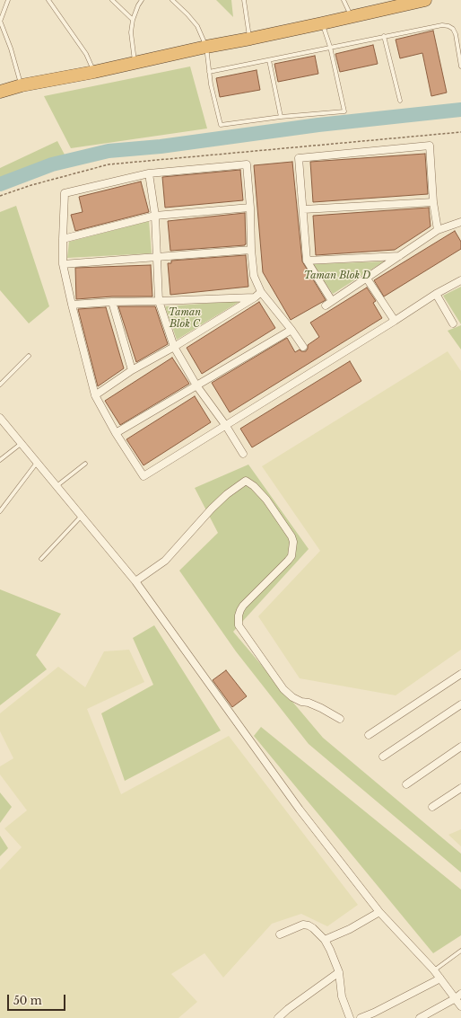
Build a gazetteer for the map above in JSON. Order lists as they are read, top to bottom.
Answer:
{
  "parks": ["Taman Blok D", "Taman Blok C"],
  "scale_bar": "50 m"
}
